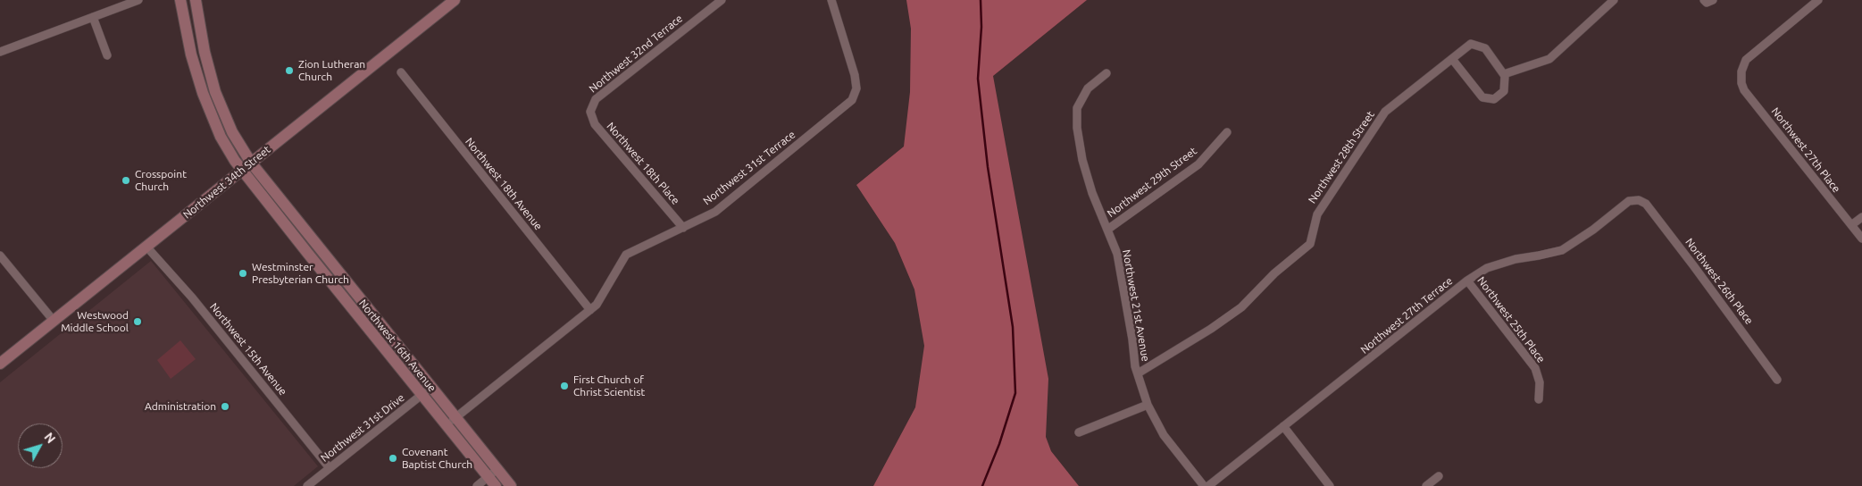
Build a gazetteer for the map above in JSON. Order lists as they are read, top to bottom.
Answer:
{
  "streets": {
    "main road": ["Northwest 34th Street", "Northwest 16th Avenue"],
    "street": [
      "Northwest 32nd Terrace",
      "Northwest 27th Place",
      "Northwest 28th Street",
      "Northwest 18th Place",
      "Northwest 31st Terrace",
      "Northwest 29th Street",
      "Northwest 18th Avenue",
      "Northwest 26th Place",
      "Northwest 21st Avenue",
      "Northwest 27th Terrace",
      "Northwest 25th Place",
      "Northwest 15th Avenue",
      "Northwest 31st Drive"
    ]
  },
  "crossings": [
    ["Northwest 32nd Terrace", "Northwest 18th Place"],
    ["Northwest 28th Street", "Northwest 21st Avenue"],
    ["Northwest 18th Place", "Northwest 31st Terrace"],
    ["Northwest 31st Terrace", "Northwest 18th Avenue"],
    ["Northwest 31st Terrace", "Northwest 16th Avenue"],
    ["Northwest 34th Street", "Northwest 16th Avenue"],
    ["Northwest 34th Street", "Northwest 15th Avenue"],
    ["Northwest 29th Street", "Northwest 21st Avenue"],
    ["Northwest 26th Place", "Northwest 27th Terrace"],
    ["Northwest 27th Terrace", "Northwest 25th Place"],
    ["Northwest 16th Avenue", "Northwest 31st Drive"],
    ["Northwest 15th Avenue", "Northwest 31st Drive"]
  ],
  "places": [
    "Zion Lutheran Church",
    "Crosspoint Church",
    "Westminster Presbyterian Church",
    "Westwood Middle School",
    "First Church of Christ Scientist",
    "Administration",
    "Covenant Baptist Church"
  ],
  "north": "top right"
}
